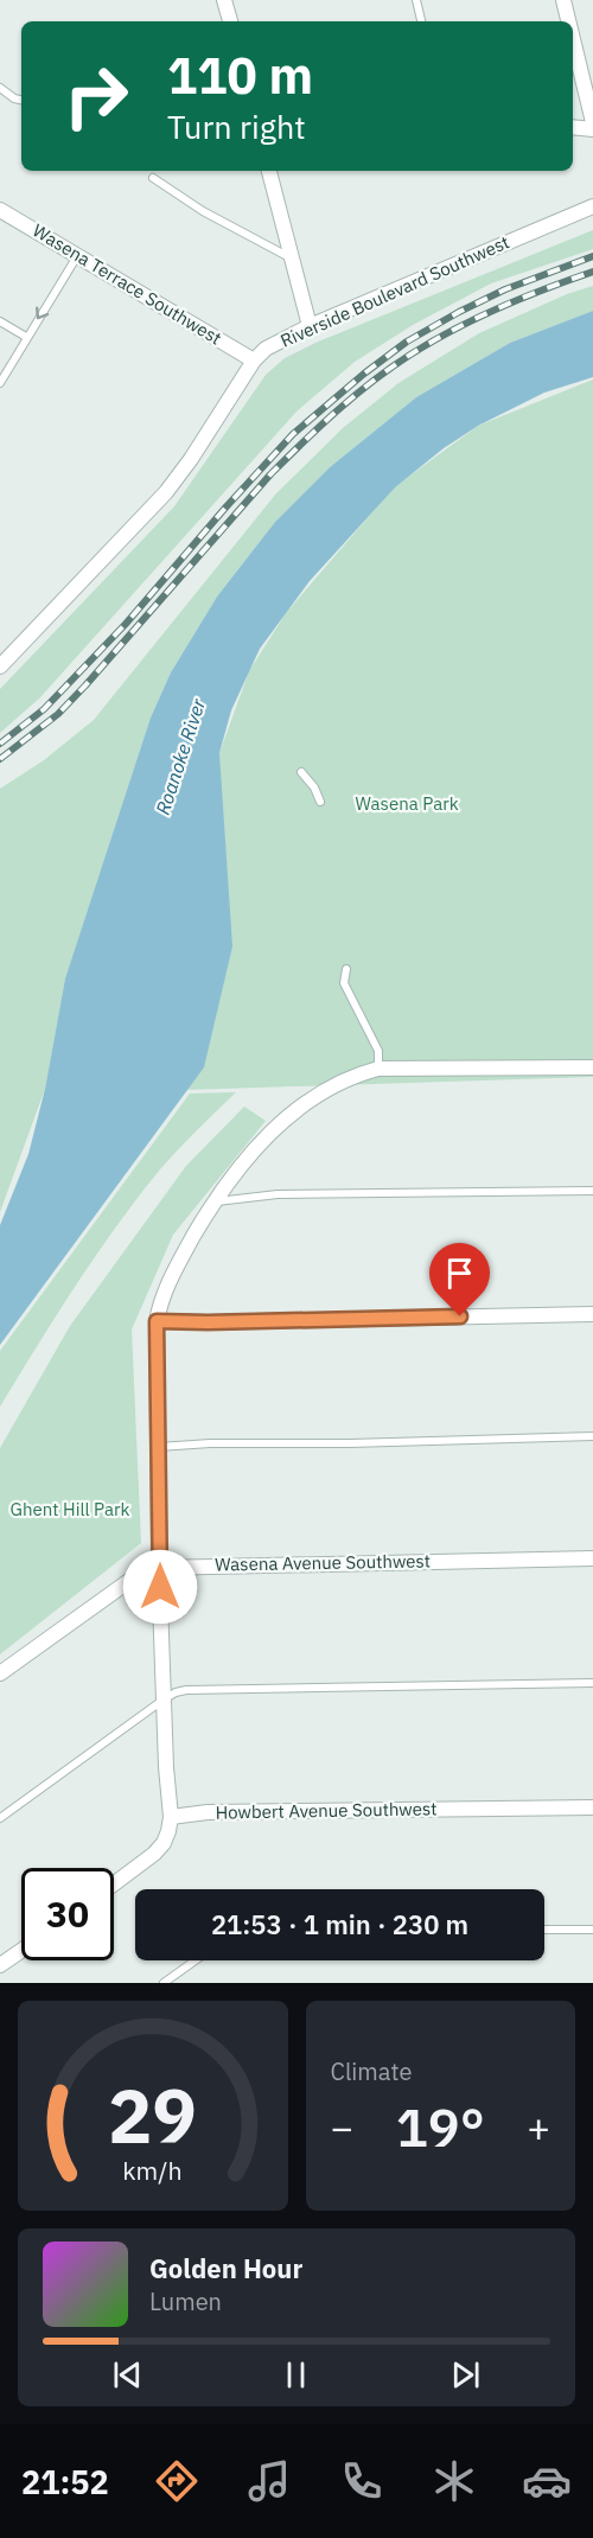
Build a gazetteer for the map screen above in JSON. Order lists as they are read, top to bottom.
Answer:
{
  "streets": {
    "street": [
      "Wasena Terrace Southwest",
      "Riverside Boulevard Southwest",
      "Wasena Avenue Southwest",
      "Howbert Avenue Southwest"
    ]
  },
  "crossings": [
    ["Wasena Terrace Southwest", "Riverside Boulevard Southwest"]
  ],
  "water": ["Roanoke River"],
  "parks": ["Wasena Park", "Ghent Hill Park"],
  "page": {
    "turn": ["110 m", "Turn right"],
    "limit": "30",
    "trip": "21:53 · 1 min · 230 m",
    "tile": "Climate",
    "heat": ["−", "19°", "+"],
    "song": ["Golden Hour", "Lumen"],
    "tabs": "21:52",
    "gauge": ["29", "km/h"]
  }
}
